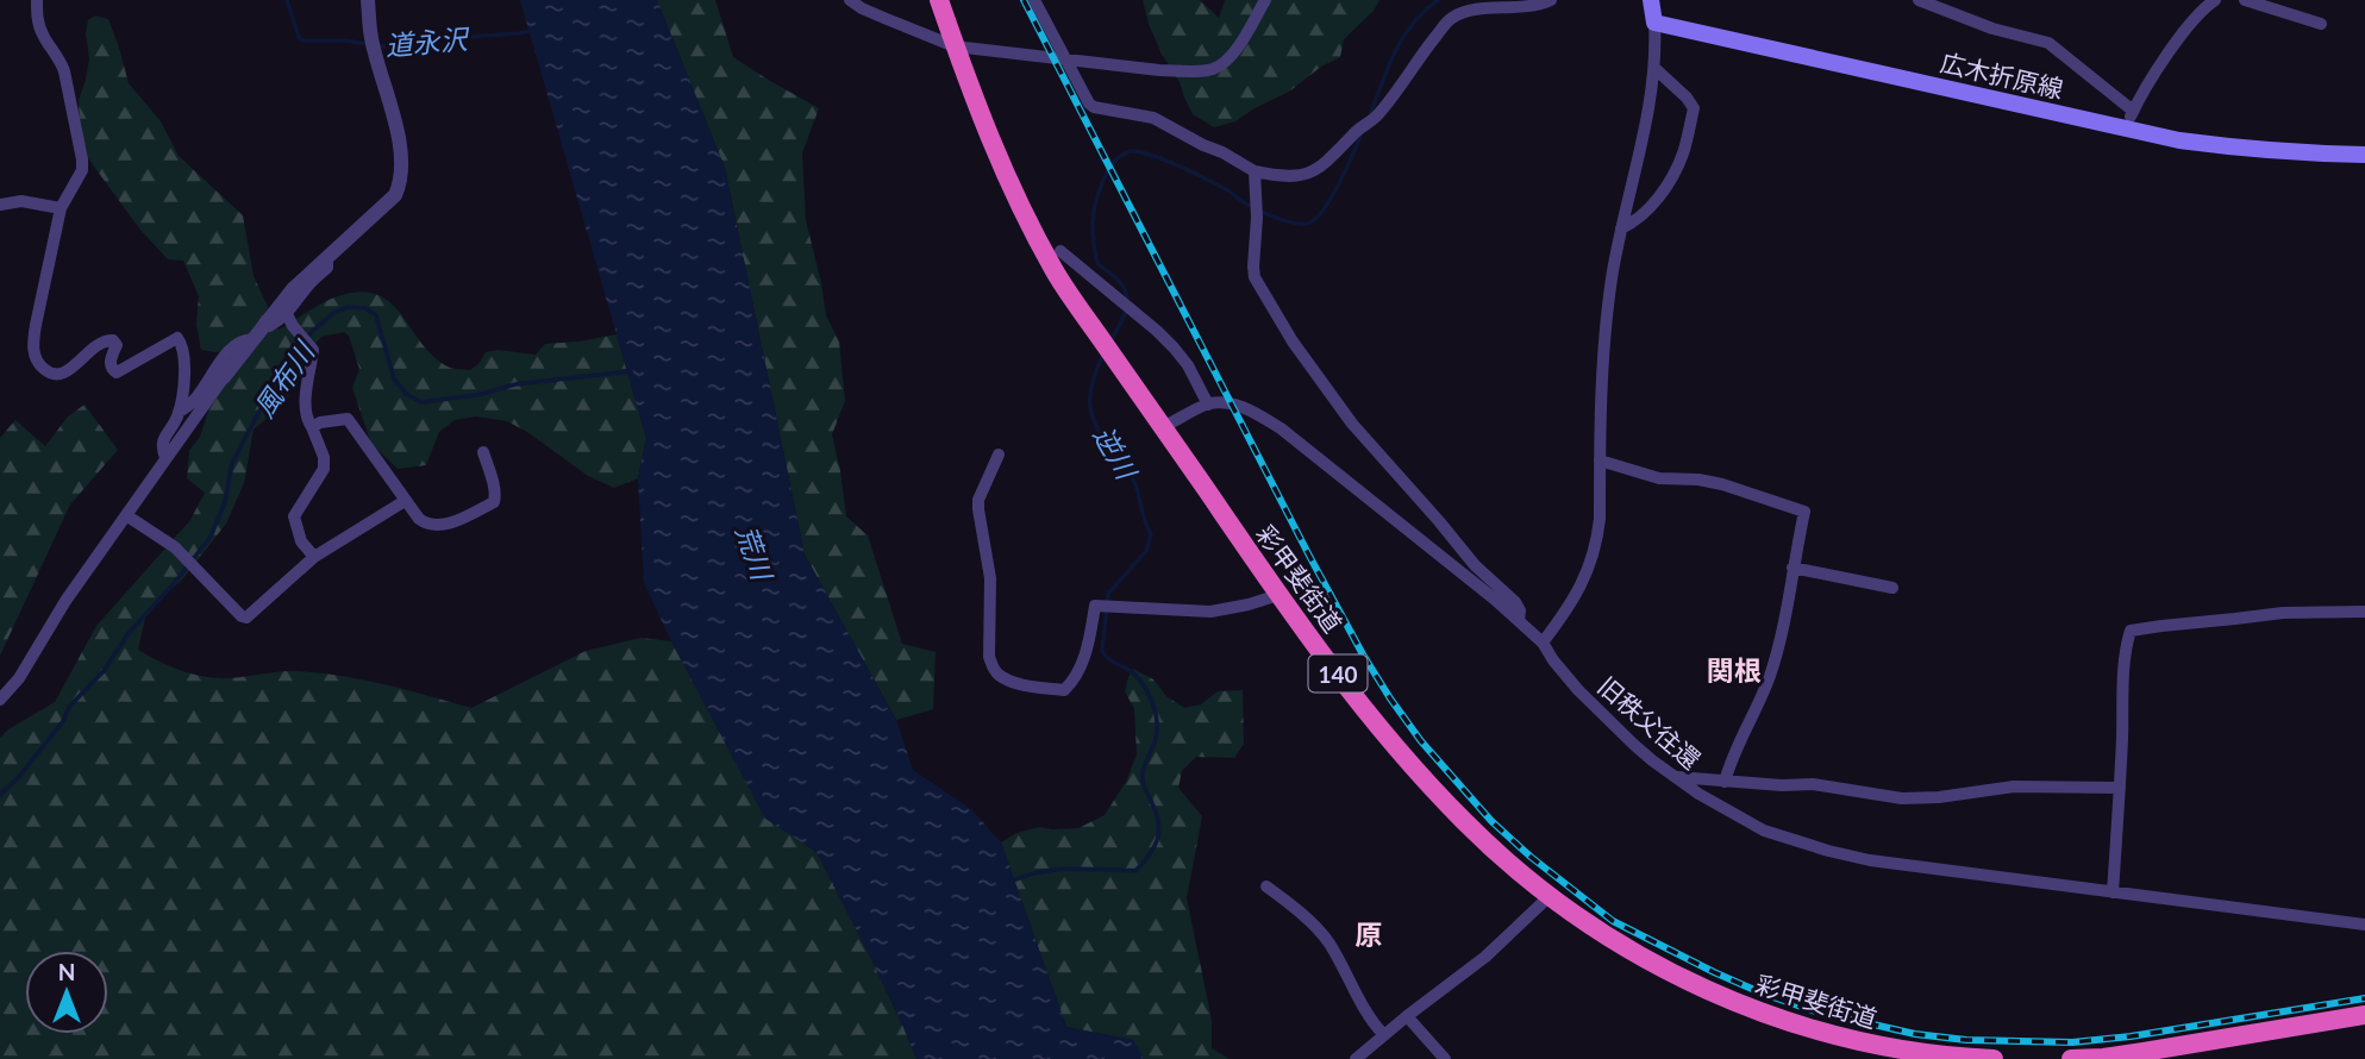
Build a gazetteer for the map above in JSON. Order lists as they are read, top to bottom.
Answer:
{
  "streets": {
    "highway": ["彩甲斐街道", "140"],
    "main road": ["広木折原線"],
    "street": ["旧秩父往還"]
  },
  "districts": ["関根", "原"],
  "water": [
    "道永沢",
    "風布川",
    "逆川",
    "荒川"
  ],
  "north": "top"
}
